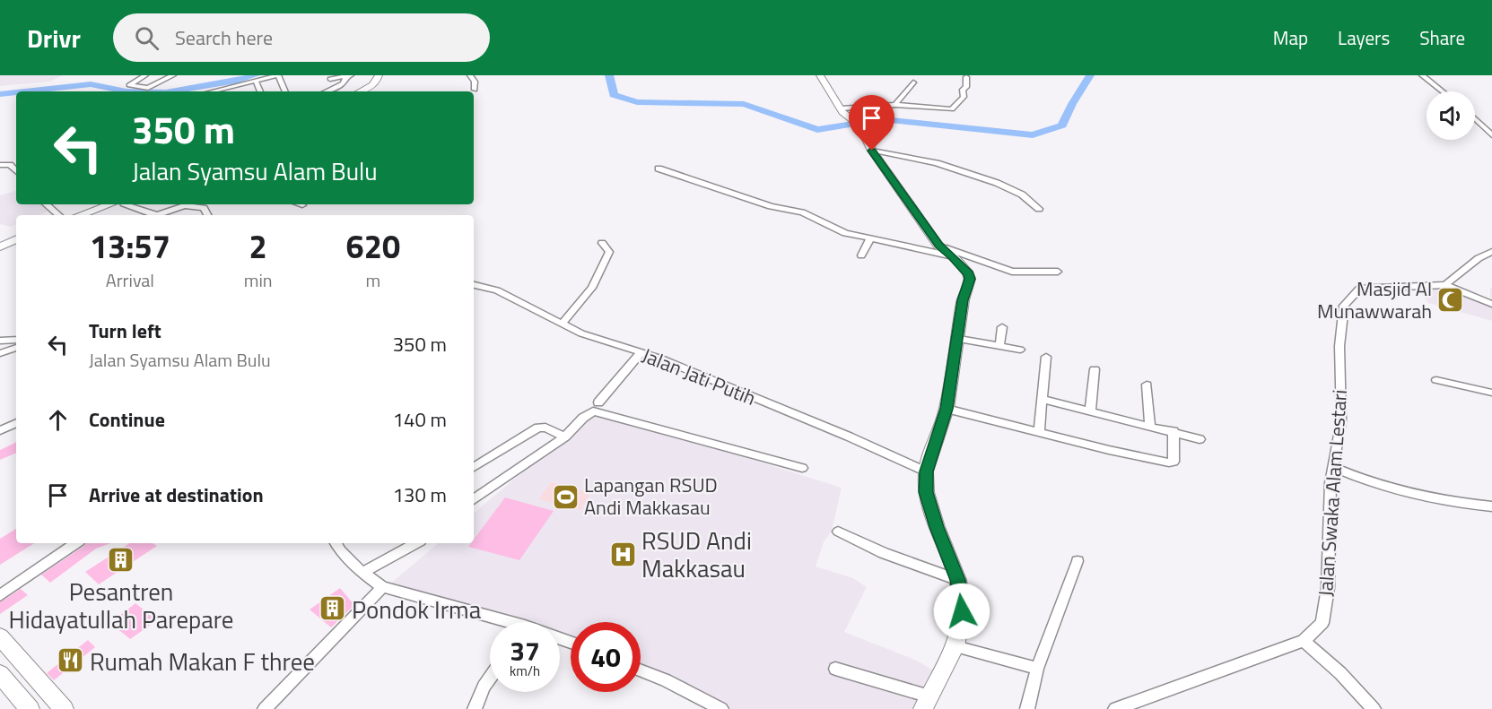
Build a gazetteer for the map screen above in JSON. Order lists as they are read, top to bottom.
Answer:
{
  "streets": {
    "street": ["Jalan Jati Putih", "Jalan Swaka Alam Lestari"]
  },
  "places": {
    "mosque": ["Masjid Al Munawwarah"],
    "sports": ["Lapangan RSUD Andi Makkasau"],
    "hospital": ["RSUD Andi Makkasau"],
    "building": ["Pesantren Hidayatullah Parepare", "Pondok Irma"],
    "restaurant": ["Rumah Makan F three"]
  },
  "page": {
    "header": "Drivr",
    "search": "Search here",
    "nav": ["Map", "Layers", "Share"],
    "turn": ["350 m", "Jalan Syamsu Alam Bulu"],
    "eta": [
      "13:57",
      "Arrival",
      "2",
      "min",
      "620",
      "m"
    ],
    "list": [
      {
        "name": "Turn left",
        "note": "Jalan Syamsu Alam Bulu",
        "value": "350 m"
      },
      {
        "name": "Continue",
        "value": "140 m"
      },
      {
        "name": "Arrive at destination",
        "value": "130 m"
      }
    ],
    "speed": "37 km/h",
    "limit": "40"
  }
}
